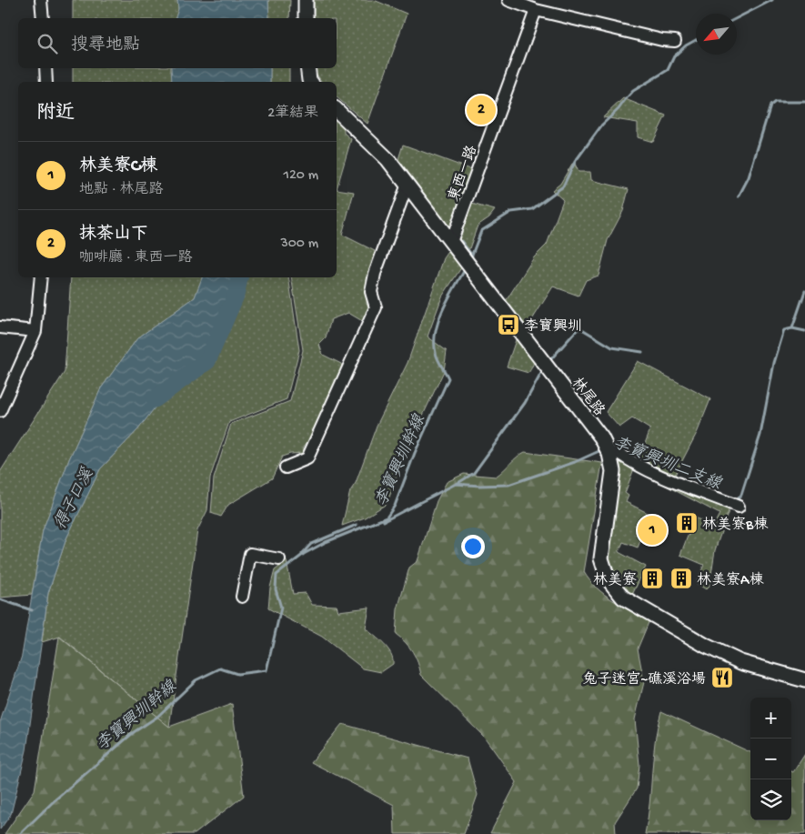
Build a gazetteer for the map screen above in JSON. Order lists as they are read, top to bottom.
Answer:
{
  "streets": {
    "street": ["東西一路", "林尾路"]
  },
  "crossings": [
    ["東西一路", "林尾路"]
  ],
  "water": ["李寶興圳幹線", "李寶興圳二支線", "得子口溪"],
  "places": {
    "bus stop": ["李寶興圳"],
    "building": ["林美寮B棟", "林美寮", "林美寮A棟"],
    "restaurant": ["兔子迷宮~礁溪浴場"]
  },
  "north": "bottom left",
  "page": {
    "search": "搜尋地點",
    "heading": ["附近", "2筆結果"],
    "pins": ["2", "1"],
    "list": [
      {
        "mark": "1",
        "name": "林美寮C棟",
        "note": "地點 · 林尾路",
        "value": "120 m"
      },
      {
        "mark": "2",
        "name": "抹茶山下",
        "note": "咖啡廳 · 東西一路",
        "value": "300 m"
      }
    ],
    "map_buttons": ["+", "−"]
  }
}
